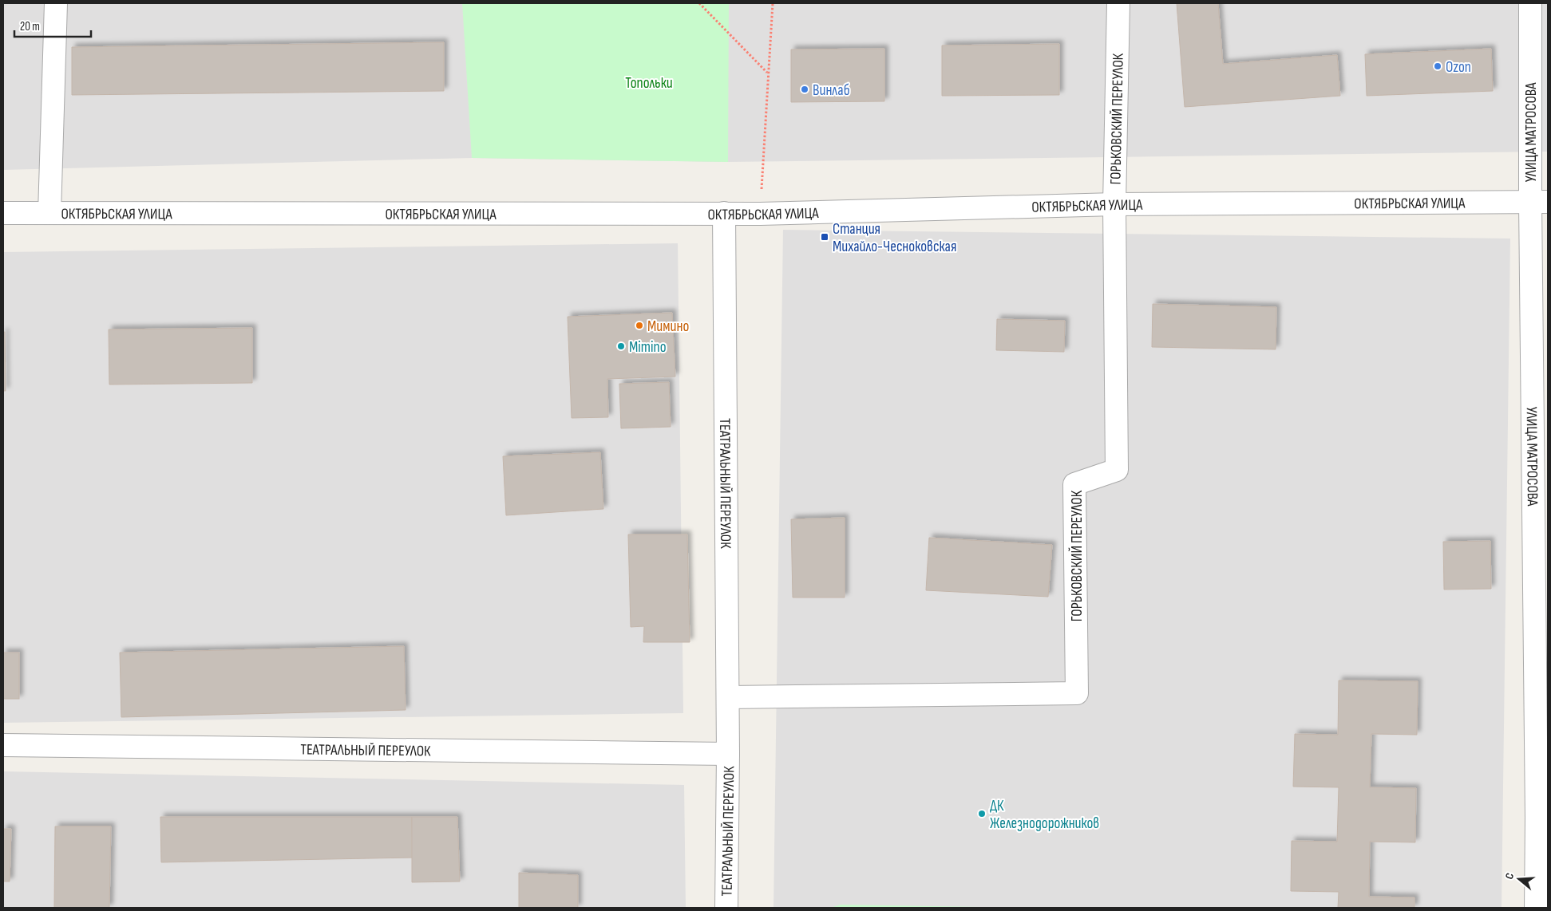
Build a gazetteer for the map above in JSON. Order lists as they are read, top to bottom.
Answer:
{
  "streets": {
    "street": [
      "ГОРЬКОВСКИЙ ПЕРЕУЛОК",
      "УЛИЦА МАТРОСОВА",
      "ОКТЯБРЬСКАЯ УЛИЦА",
      "ТЕАТРАЛЬНЫЙ ПЕРЕУЛОК"
    ]
  },
  "crossings": [
    ["ГОРЬКОВСКИЙ ПЕРЕУЛОК", "ОКТЯБРЬСКАЯ УЛИЦА"],
    ["ГОРЬКОВСКИЙ ПЕРЕУЛОК", "ТЕАТРАЛЬНЫЙ ПЕРЕУЛОК"],
    ["УЛИЦА МАТРОСОВА", "ОКТЯБРЬСКАЯ УЛИЦА"],
    ["ОКТЯБРЬСКАЯ УЛИЦА", "ТЕАТРАЛЬНЫЙ ПЕРЕУЛОК"]
  ],
  "parks": ["Топольки"],
  "places": {
    "other": [
      "Ozon",
      "Винлаб",
      "Мимино",
      "Mimino",
      "ДК Железнодорожников"
    ],
    "transit": ["Станция Михайло-Чесноковская"]
  },
  "scale_bar": "20 m",
  "north": "left"
}
